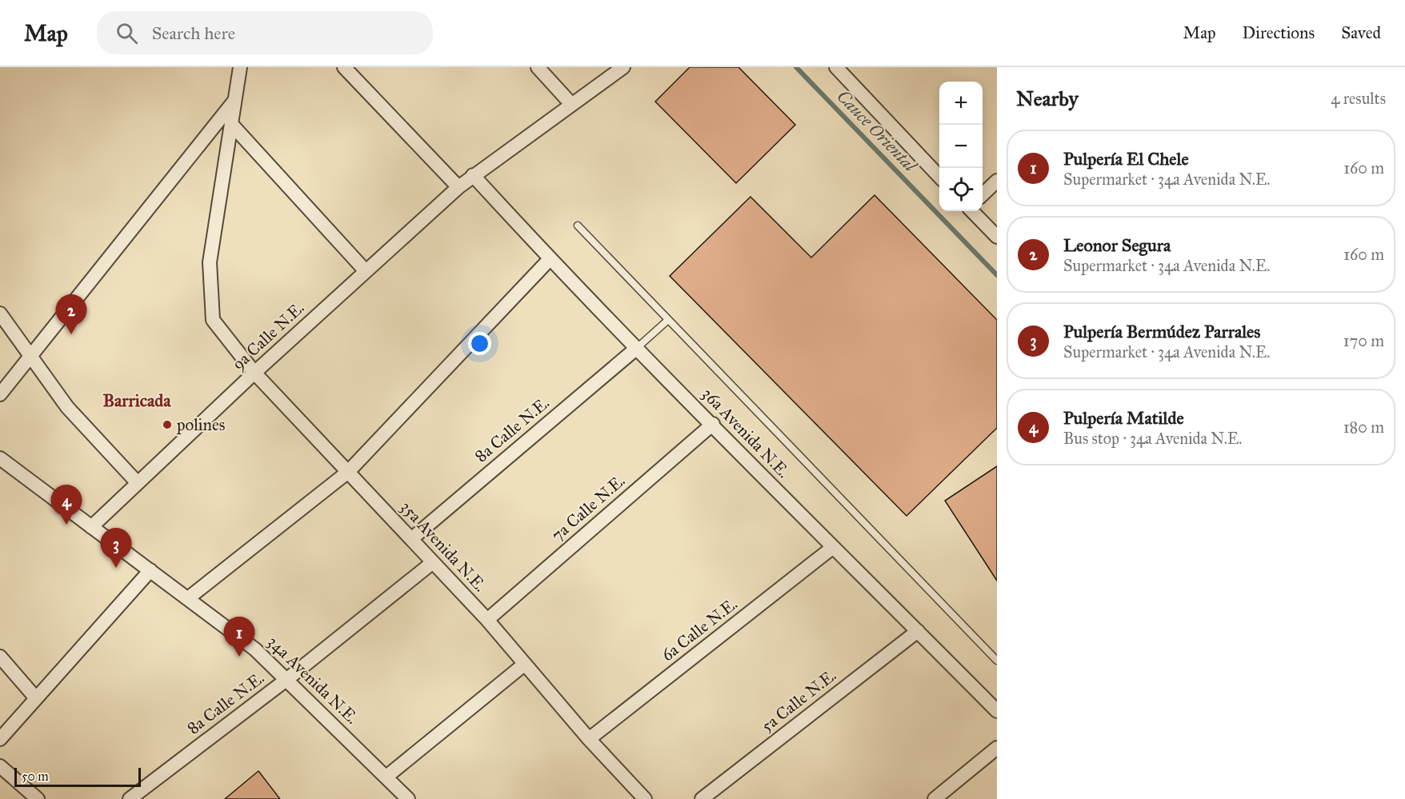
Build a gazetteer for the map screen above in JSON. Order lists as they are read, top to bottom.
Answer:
{
  "streets": {
    "street": [
      "9a Calle N.E.",
      "8a Calle N.E.",
      "36a Avenida N.E.",
      "7a Calle N.E.",
      "35a Avenida N.E.",
      "6a Calle N.E.",
      "34a Avenida N.E.",
      "5a Calle N.E."
    ]
  },
  "crossings": [
    ["9a Calle N.E.", "36a Avenida N.E."],
    ["9a Calle N.E.", "35a Avenida N.E."],
    ["9a Calle N.E.", "34a Avenida N.E."],
    ["8a Calle N.E.", "36a Avenida N.E."],
    ["8a Calle N.E.", "35a Avenida N.E."],
    ["8a Calle N.E.", "34a Avenida N.E."],
    ["36a Avenida N.E.", "7a Calle N.E."],
    ["36a Avenida N.E.", "6a Calle N.E."],
    ["36a Avenida N.E.", "5a Calle N.E."],
    ["7a Calle N.E.", "35a Avenida N.E."],
    ["35a Avenida N.E.", "6a Calle N.E."]
  ],
  "districts": ["Barricada"],
  "water": ["Cauce Oriental"],
  "places": ["polines"],
  "scale_bar": "50 m",
  "page": {
    "header": "Map",
    "search": "Search here",
    "nav": ["Map", "Directions", "Saved"],
    "heading": ["Nearby", "4 results"],
    "map_buttons": ["+", "−"],
    "list": [
      {
        "mark": "1",
        "name": "Pulpería El Chele",
        "note": "Supermarket · 34a Avenida N.E.",
        "value": "160 m"
      },
      {
        "mark": "2",
        "name": "Leonor Segura",
        "note": "Supermarket · 34a Avenida N.E.",
        "value": "160 m"
      },
      {
        "mark": "3",
        "name": "Pulpería Bermúdez Parrales",
        "note": "Supermarket · 34a Avenida N.E.",
        "value": "170 m"
      },
      {
        "mark": "4",
        "name": "Pulpería Matilde",
        "note": "Bus stop · 34a Avenida N.E.",
        "value": "180 m"
      }
    ],
    "pins": [
      "2",
      "4",
      "3",
      "1"
    ],
    "scale": "50 m"
  }
}
